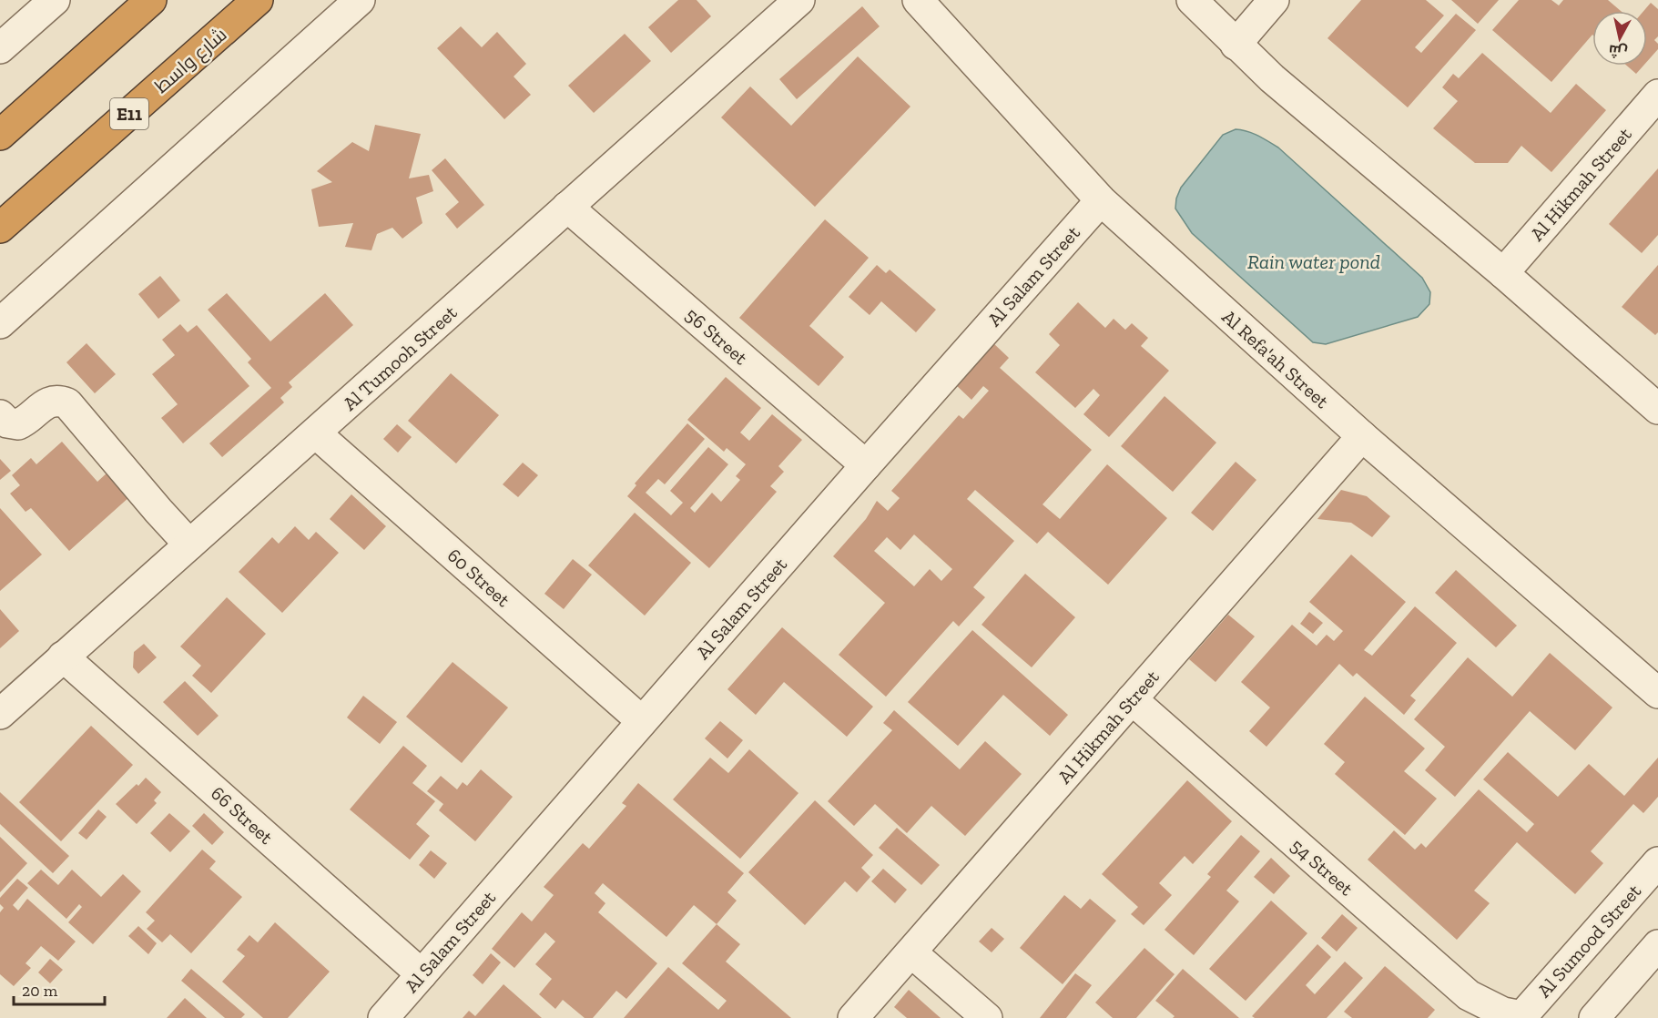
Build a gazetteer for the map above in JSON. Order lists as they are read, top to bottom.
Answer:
{
  "streets": {
    "highway": ["شارع واسط", "E11"],
    "street": [
      "Al Hikmah Street",
      "Al Salam Street",
      "56 Street",
      "Al Tumooh Street",
      "Al Refa'ah Street",
      "60 Street",
      "66 Street",
      "54 Street",
      "Al Sumood Street"
    ]
  },
  "crossings": [
    ["Al Hikmah Street", "Al Refa'ah Street"],
    ["Al Hikmah Street", "54 Street"],
    ["Al Salam Street", "56 Street"],
    ["Al Salam Street", "Al Refa'ah Street"],
    ["Al Salam Street", "60 Street"],
    ["Al Salam Street", "66 Street"],
    ["56 Street", "Al Tumooh Street"],
    ["Al Tumooh Street", "60 Street"],
    ["Al Tumooh Street", "66 Street"],
    ["54 Street", "Al Sumood Street"]
  ],
  "water": ["Rain water pond"],
  "scale_bar": "20 m",
  "north": "bottom"
}
